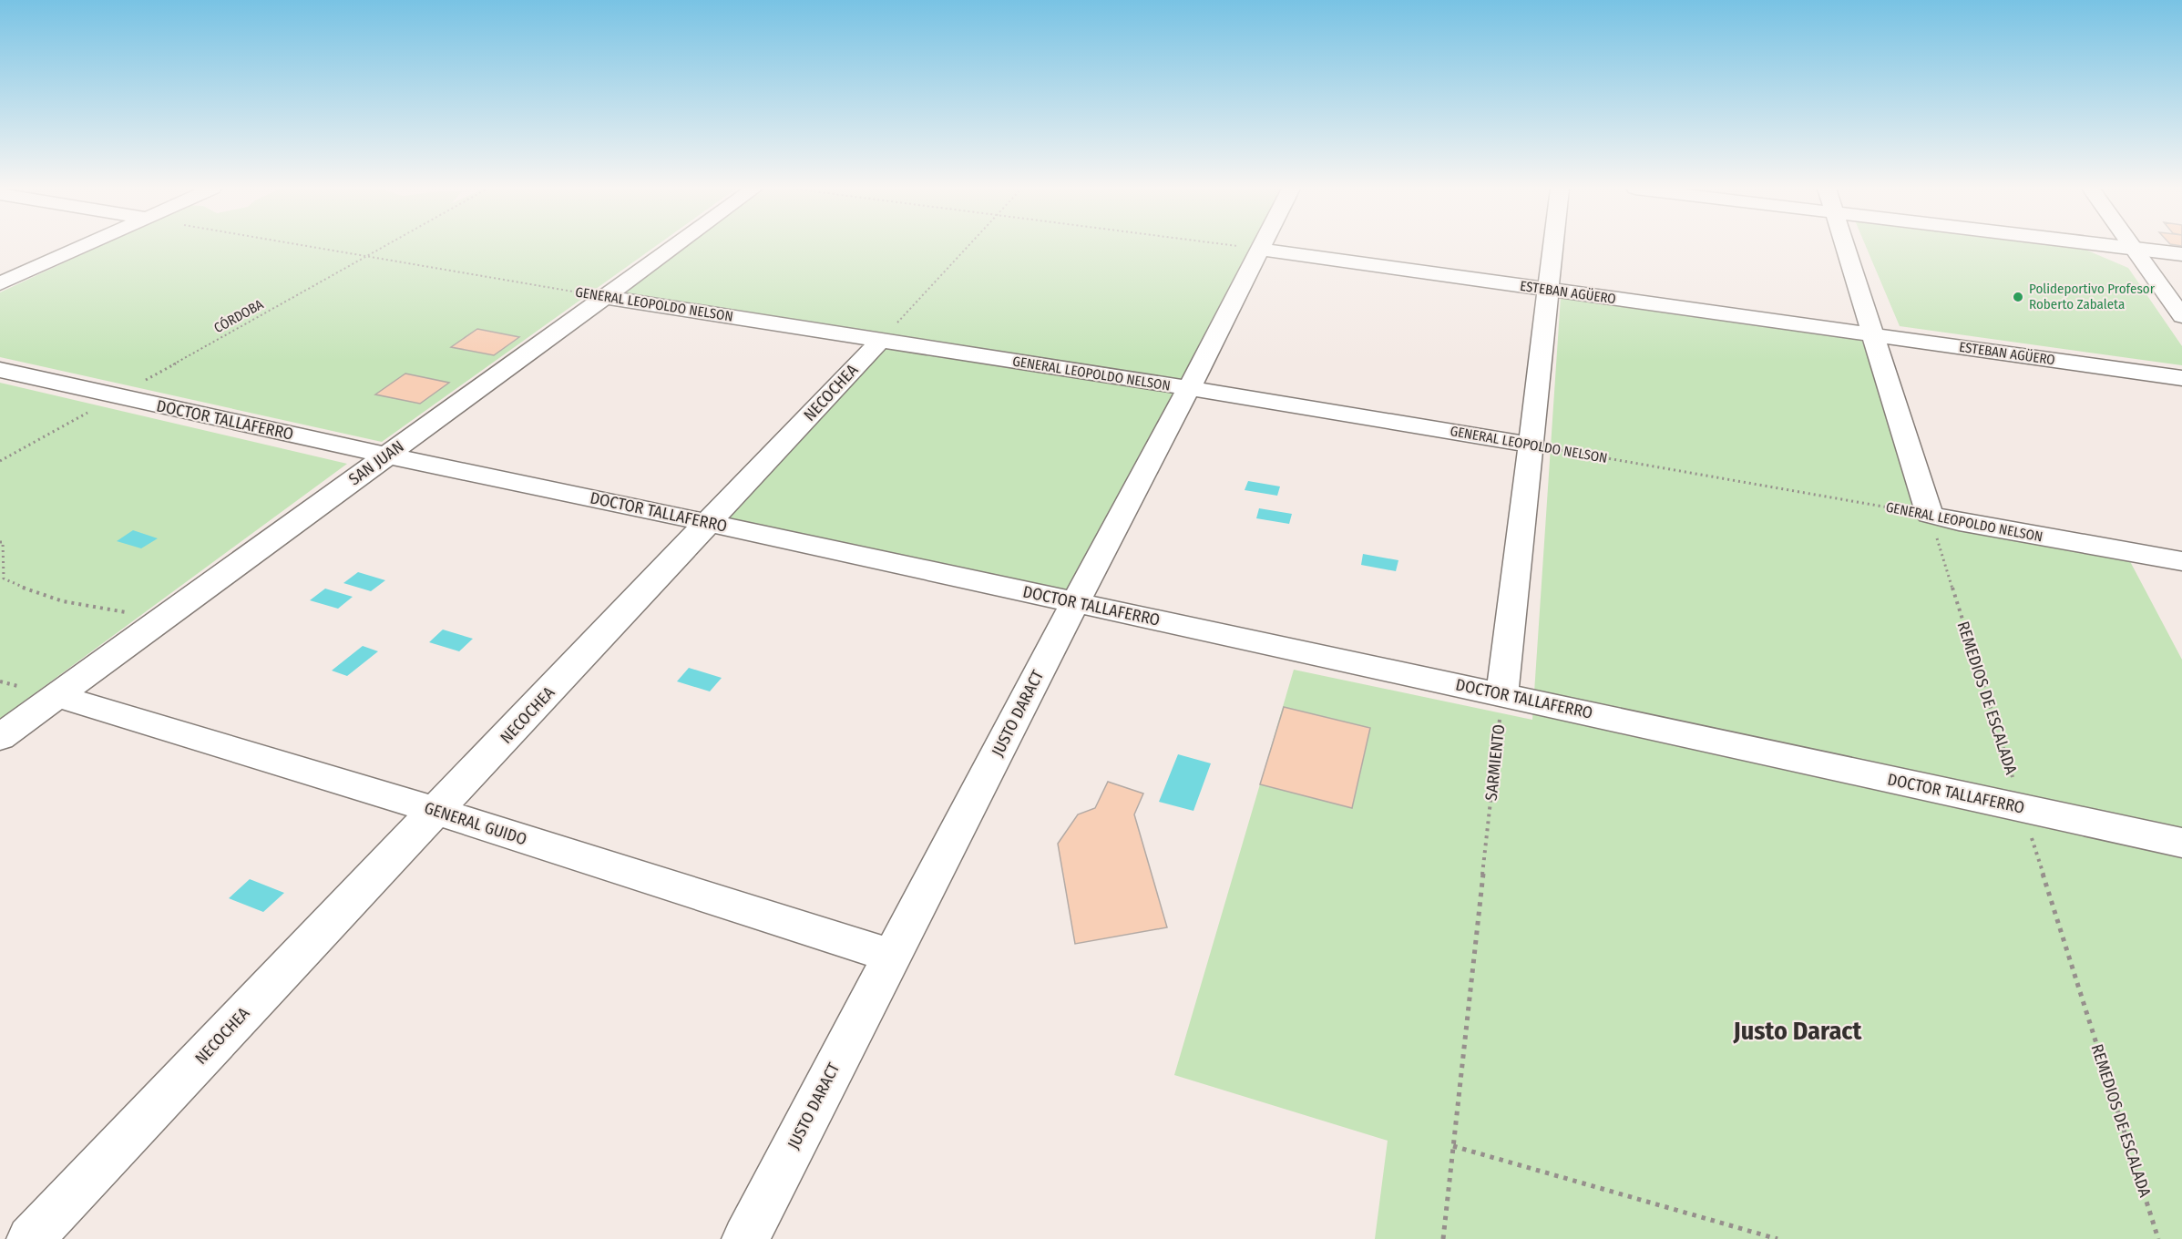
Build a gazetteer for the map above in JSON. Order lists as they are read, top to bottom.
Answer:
{
  "streets": {
    "street": [
      "ESTEBAN AGÜERO",
      "GENERAL LEOPOLDO NELSON",
      "NECOCHEA",
      "DOCTOR TALLAFERRO",
      "SAN JUAN",
      "JUSTO DARACT",
      "GENERAL GUIDO"
    ],
    "path": ["CÓRDOBA", "REMEDIOS DE ESCALADA", "SARMIENTO"]
  },
  "crossings": [
    ["ESTEBAN AGÜERO", "JUSTO DARACT"],
    ["GENERAL LEOPOLDO NELSON", "CÓRDOBA"],
    ["GENERAL LEOPOLDO NELSON", "NECOCHEA"],
    ["GENERAL LEOPOLDO NELSON", "SAN JUAN"],
    ["GENERAL LEOPOLDO NELSON", "REMEDIOS DE ESCALADA"],
    ["GENERAL LEOPOLDO NELSON", "JUSTO DARACT"],
    ["CÓRDOBA", "DOCTOR TALLAFERRO"],
    ["NECOCHEA", "DOCTOR TALLAFERRO"],
    ["NECOCHEA", "GENERAL GUIDO"],
    ["DOCTOR TALLAFERRO", "SAN JUAN"],
    ["DOCTOR TALLAFERRO", "REMEDIOS DE ESCALADA"],
    ["DOCTOR TALLAFERRO", "JUSTO DARACT"],
    ["DOCTOR TALLAFERRO", "SARMIENTO"],
    ["SAN JUAN", "GENERAL GUIDO"],
    ["JUSTO DARACT", "GENERAL GUIDO"]
  ],
  "districts": ["Justo Daract"],
  "places": ["Polideportivo Profesor Roberto Zabaleta"]
}
